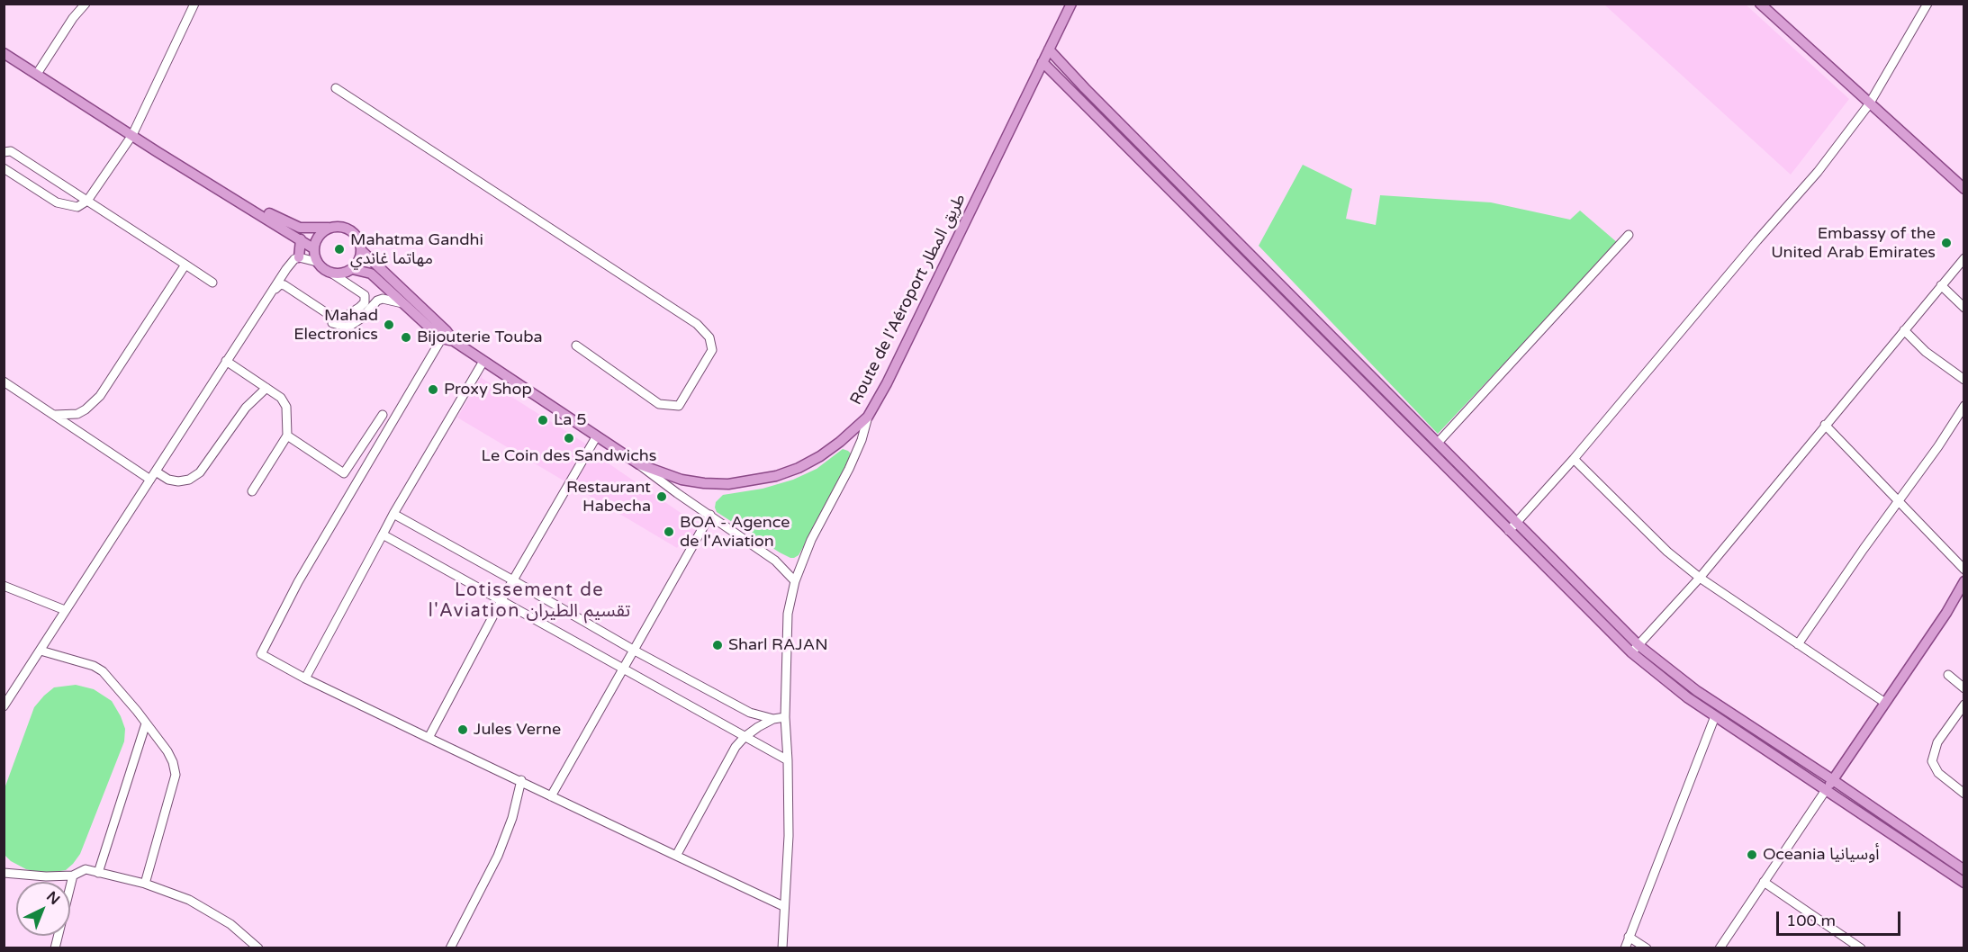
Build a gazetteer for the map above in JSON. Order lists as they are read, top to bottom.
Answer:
{
  "streets": {
    "main road": ["Route de l'Aéroport طريق المطار"]
  },
  "districts": ["Lotissement de l'Aviation تقسيم الطيران"],
  "places": [
    "Embassy of the United Arab Emirates",
    "Mahatma Gandhi مهاتما غاندي",
    "Mahad Electronics",
    "Bijouterie Touba",
    "Proxy Shop",
    "La 5",
    "Le Coin des Sandwichs",
    "Restaurant Habecha",
    "BOA - Agence de l'Aviation",
    "Sharl RAJAN",
    "Jules Verne",
    "Oceania أوسيانيا"
  ],
  "scale_bar": "100 m",
  "north": "top right"
}
